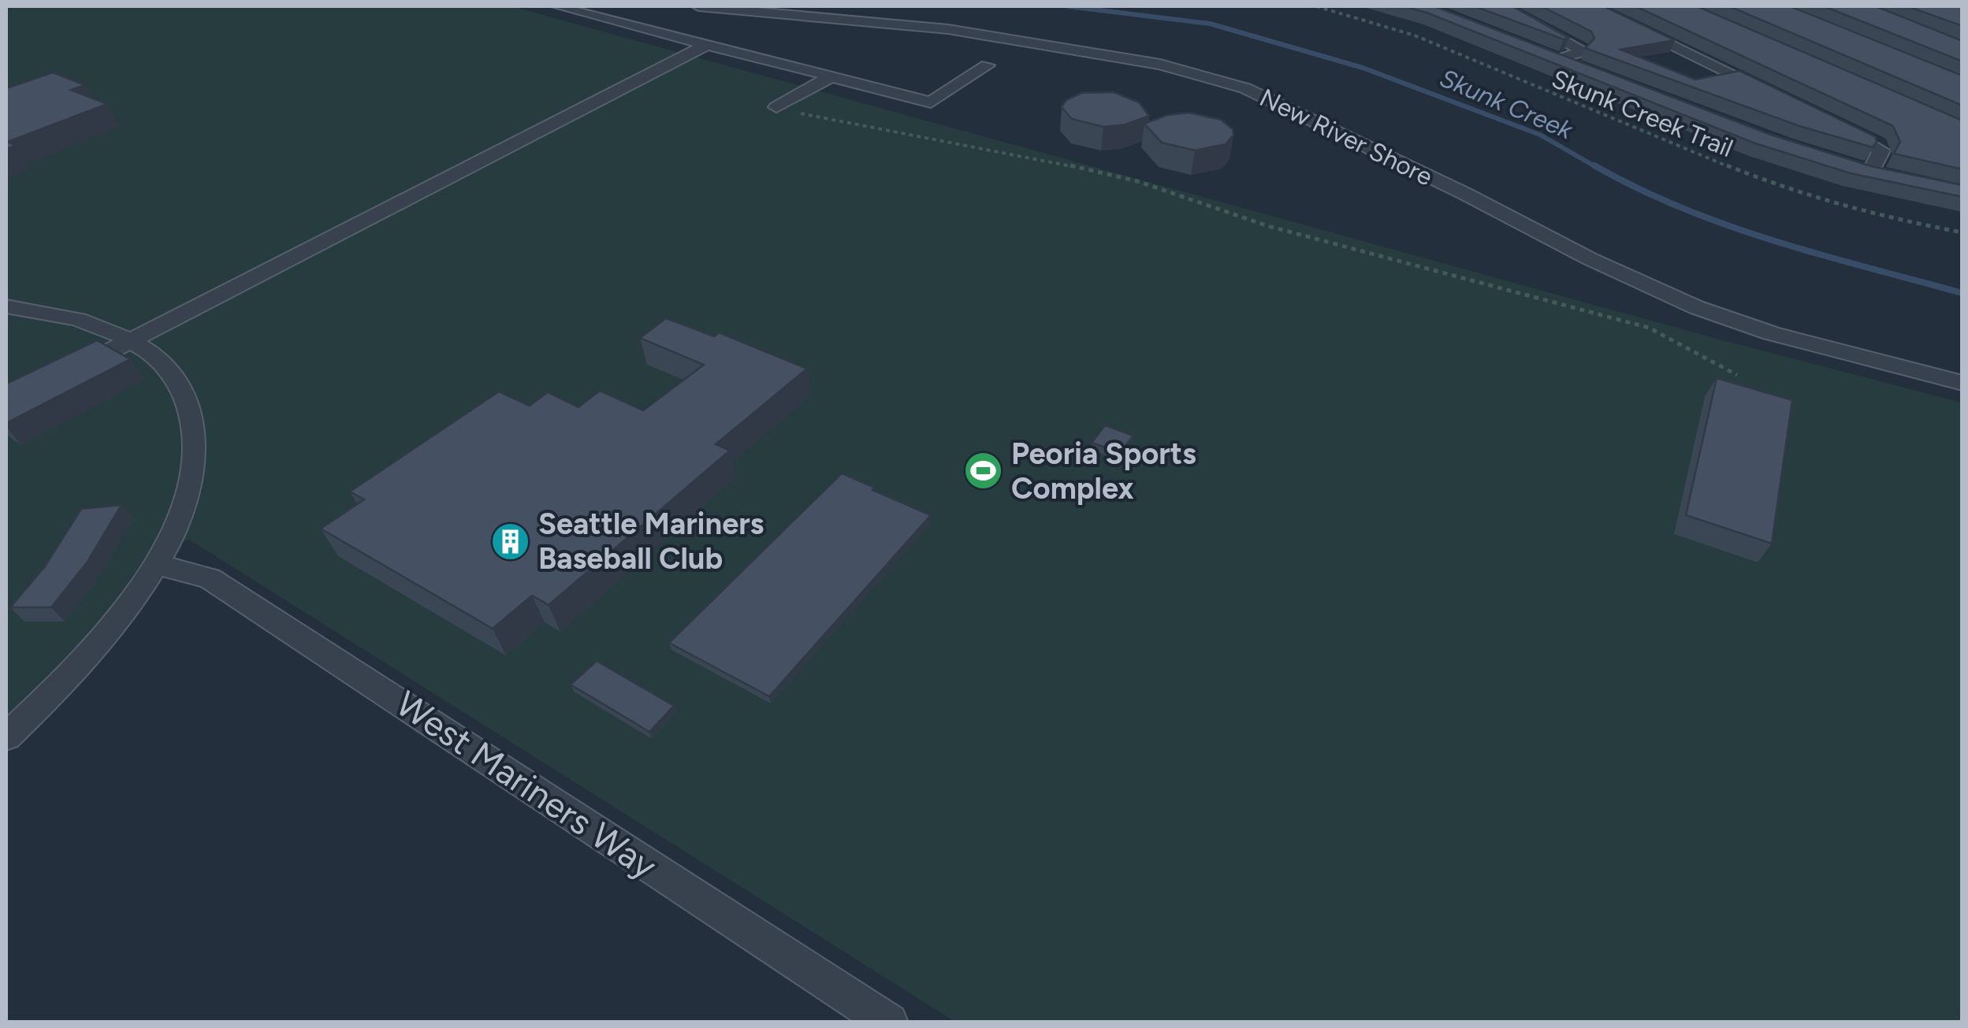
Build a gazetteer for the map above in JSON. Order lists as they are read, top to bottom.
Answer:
{
  "streets": {
    "street": ["New River Shore", "West Mariners Way"],
    "path": ["Skunk Creek Trail"]
  },
  "water": ["Skunk Creek"],
  "places": {
    "sports": ["Peoria Sports Complex"],
    "building": ["Seattle Mariners Baseball Club"]
  }
}
